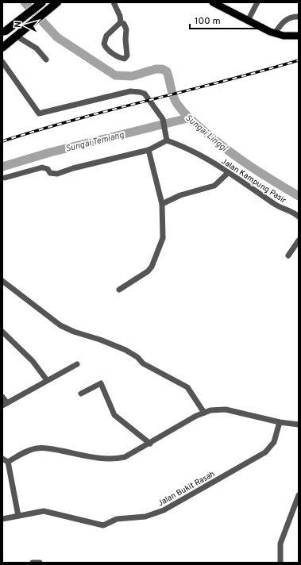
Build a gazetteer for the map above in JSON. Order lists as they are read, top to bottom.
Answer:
{
  "streets": {
    "street": ["Jalan Kampung Pasir", "Jalan Bukit Rasah"]
  },
  "water": ["Sungai Linggi", "Sungai Temiang"],
  "scale_bar": "100 m",
  "north": "left"
}
